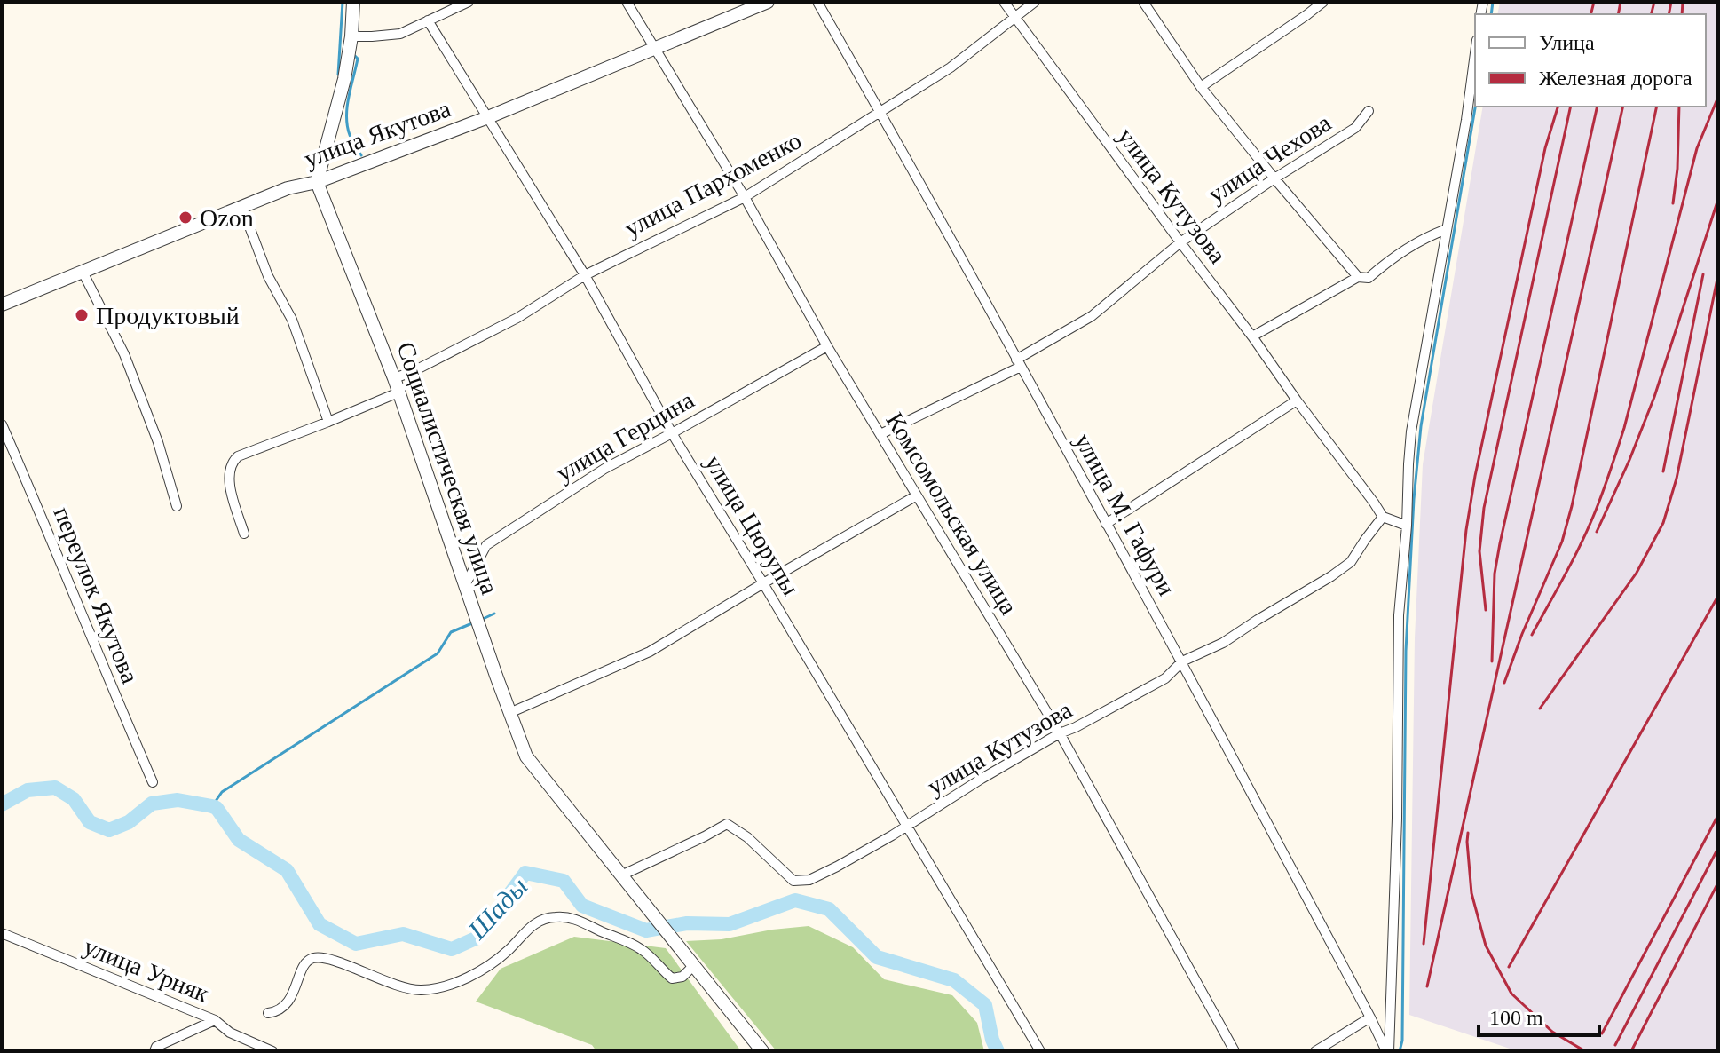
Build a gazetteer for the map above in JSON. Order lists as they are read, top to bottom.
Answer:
{
  "streets": {
    "street": [
      "улица Якутова",
      "улица Чехова",
      "улица Пархоменко",
      "улица Кутузова",
      "улица Герцина",
      "Социалистическая улица",
      "Комсомольская улица",
      "улица М. Гафури",
      "улица Цюрупы",
      "переулок Якутова",
      "улица Урняк"
    ]
  },
  "crossings": [
    ["улица Якутова", "Социалистическая улица"],
    ["улица Якутова", "Комсомольская улица"],
    ["улица Якутова", "улица Цюрупы"],
    ["улица Чехова", "улица Кутузова"],
    ["улица Чехова", "Комсомольская улица"],
    ["улица Чехова", "улица М. Гафури"],
    ["улица Пархоменко", "улица Кутузова"],
    ["улица Пархоменко", "Социалистическая улица"],
    ["улица Пархоменко", "Комсомольская улица"],
    ["улица Пархоменко", "улица М. Гафури"],
    ["улица Пархоменко", "улица Цюрупы"],
    ["улица Кутузова", "Социалистическая улица"],
    ["улица Кутузова", "Комсомольская улица"],
    ["улица Кутузова", "улица М. Гафури"],
    ["улица Кутузова", "улица Цюрупы"],
    ["улица Герцина", "Социалистическая улица"],
    ["улица Герцина", "Комсомольская улица"],
    ["улица Герцина", "улица Цюрупы"]
  ],
  "water": ["Шады"],
  "places": ["Ozon", "Продуктовый"],
  "legend": ["Улица", "Железная дорога"],
  "scale_bar": "100 m"
}
